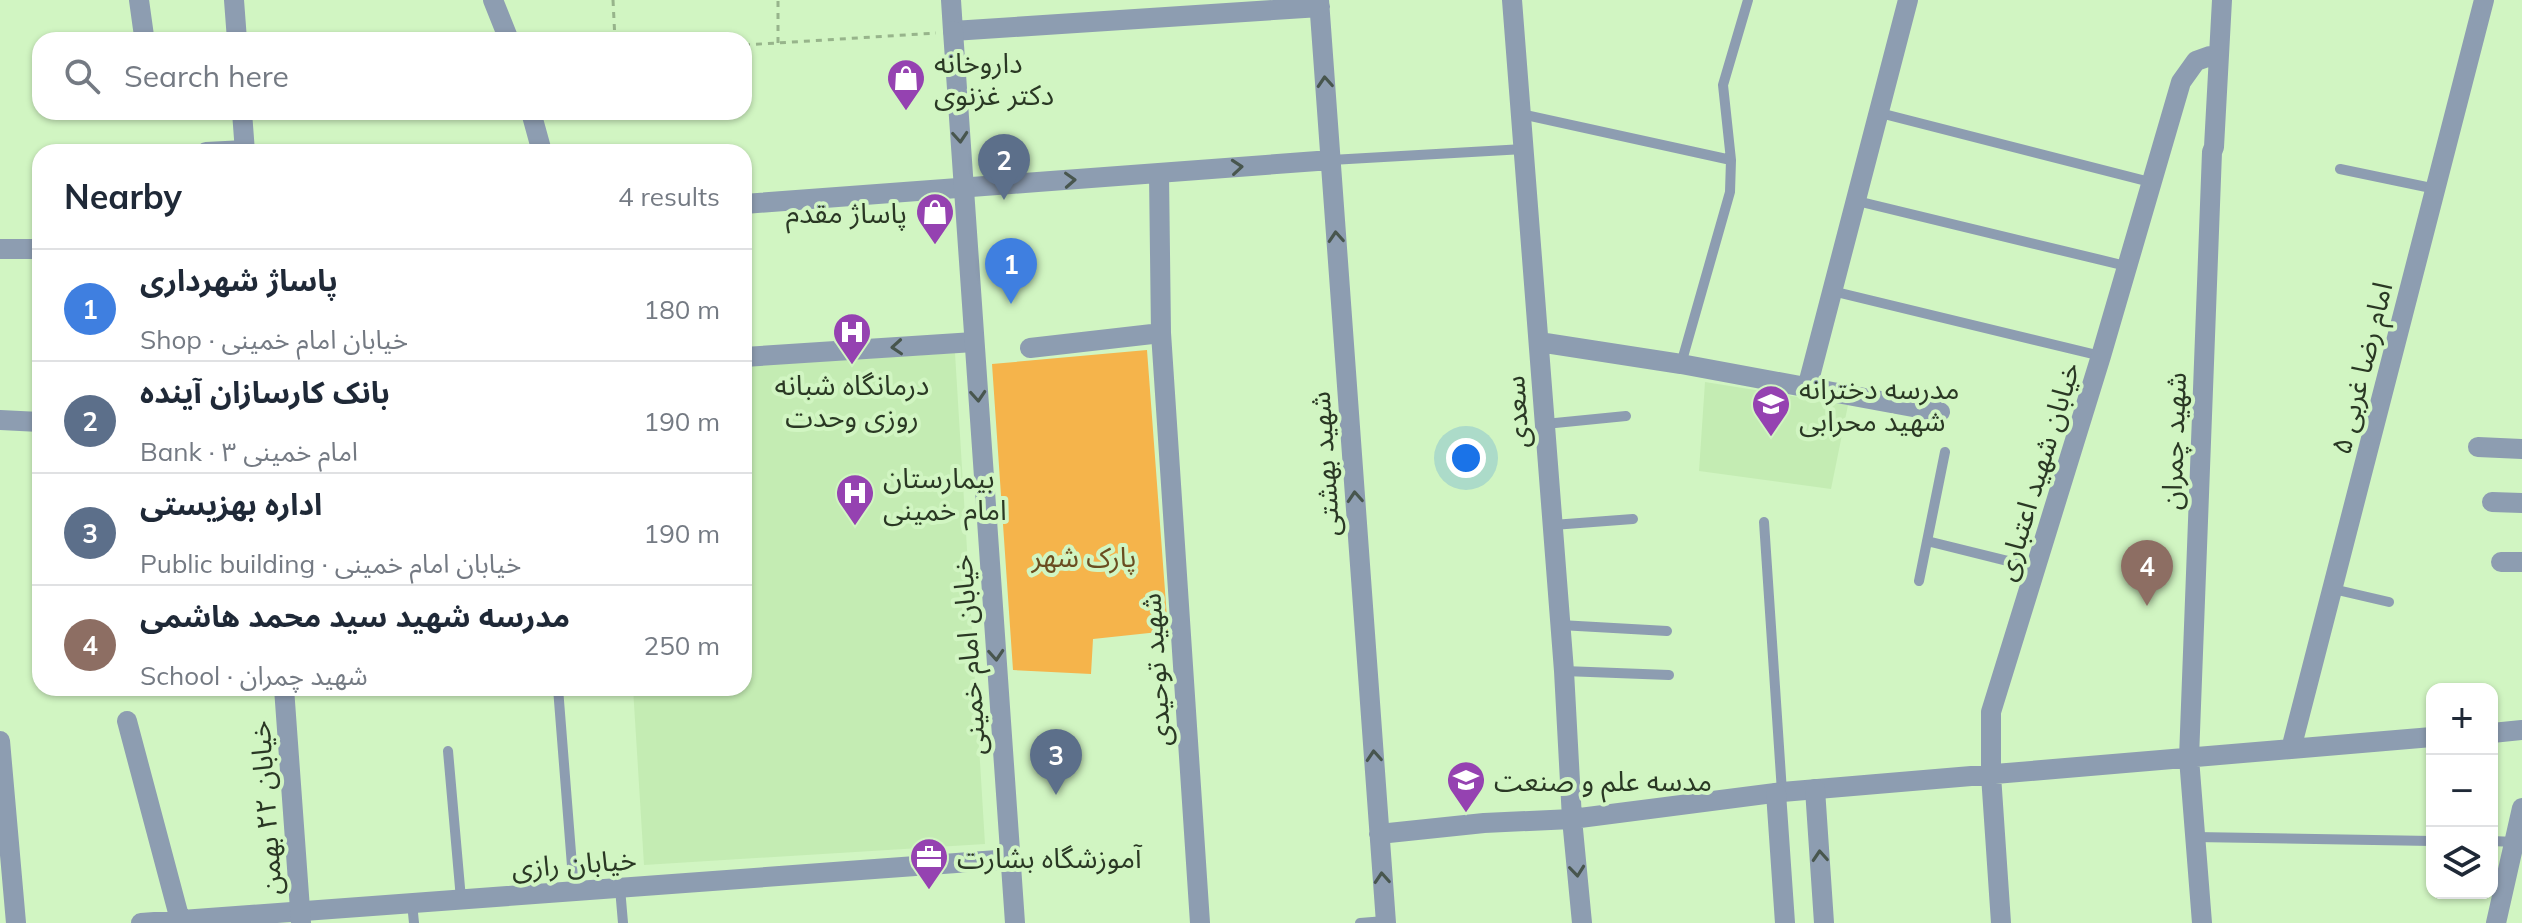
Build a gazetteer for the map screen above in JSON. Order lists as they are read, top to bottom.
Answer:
{
  "streets": {
    "street": [
      "امام رضا غربی ۵",
      "سعدی",
      "شهید چمران",
      "شهید بهشتی",
      "خیابان شهید اعتباری",
      "خیابان امام خمینی",
      "شهید توحیدی",
      "خیابان ۲۲ بهمن",
      "خیابان رازی"
    ]
  },
  "crossings": [
    ["شهید چمران", "خیابان شهید اعتباری"],
    ["خیابان امام خمینی", "خیابان رازی"],
    ["خیابان ۲۲ بهمن", "خیابان رازی"]
  ],
  "one_way": ["شهید بهشتی", "خیابان امام خمینی"],
  "parks": ["پارک شهر"],
  "places": {
    "shop": ["داروخانه دکتر غزنوی", "پاساژ مقدم"],
    "hospital": ["درمانگاه شبانه روزی وحدت", "بیمارستان امام خمینی"],
    "school or university": ["مدرسه دخترانه شهید محرابی", "مدسه علم و صنعت"],
    "office": ["آموزشگاه بشارت"]
  },
  "page": {
    "search": "Search here",
    "pins": [
      "2",
      "1",
      "4",
      "3"
    ],
    "heading": ["Nearby", "4 results"],
    "list": [
      {
        "mark": "1",
        "name": "پاساژ شهرداری",
        "note": "Shop · خیابان امام خمینی",
        "value": "180 m"
      },
      {
        "mark": "2",
        "name": "بانک کارسازان آینده",
        "note": "Bank · امام خمینی ۳",
        "value": "190 m"
      },
      {
        "mark": "3",
        "name": "اداره بهزیستی",
        "note": "Public building · خیابان امام خمینی",
        "value": "190 m"
      },
      {
        "mark": "4",
        "name": "مدرسه شهید سید محمد هاشمی",
        "note": "School · شهید چمران",
        "value": "250 m"
      }
    ],
    "map_buttons": ["+", "−"]
  }
}
